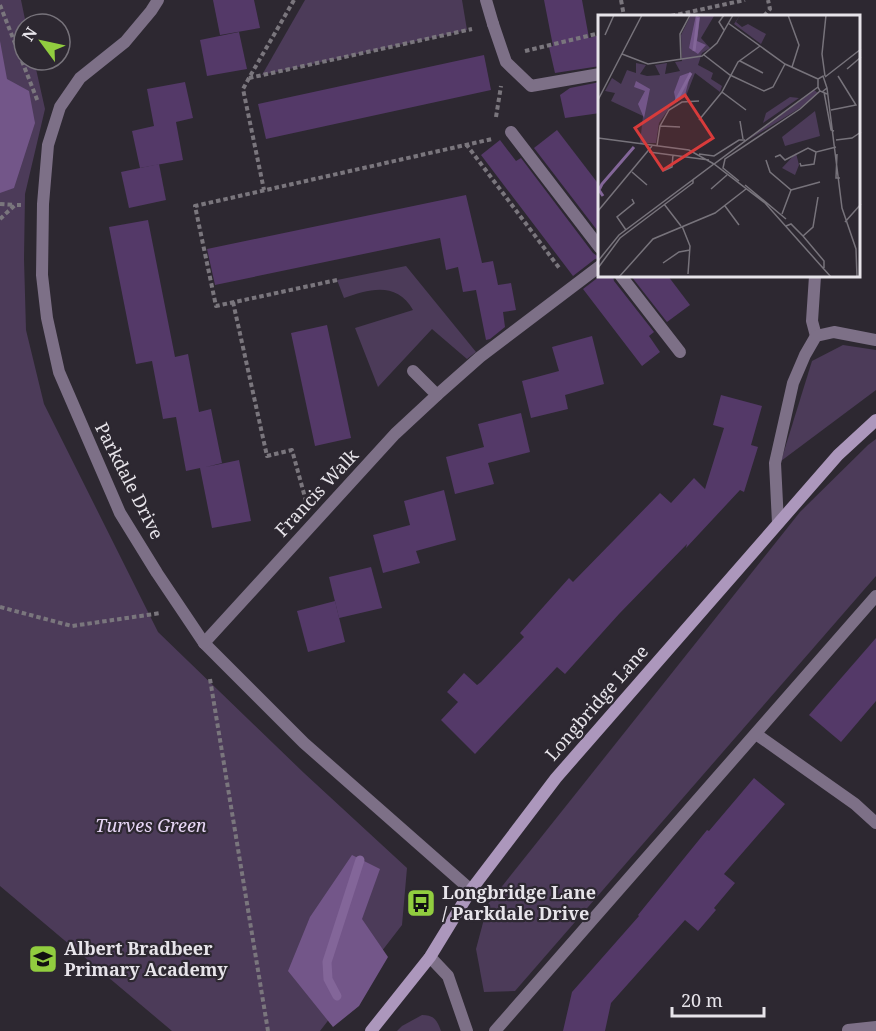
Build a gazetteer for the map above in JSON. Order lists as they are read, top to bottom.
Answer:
{
  "streets": {
    "street": ["Parkdale Drive", "Francis Walk", "Longbridge Lane"]
  },
  "crossings": [
    ["Parkdale Drive", "Francis Walk"],
    ["Parkdale Drive", "Longbridge Lane"]
  ],
  "parks": ["Turves Green"],
  "places": {
    "bus stop": ["Longbridge Lane / Parkdale Drive"],
    "school or university": ["Albert Bradbeer Primary Academy"]
  },
  "scale_bar": "20 m",
  "north": "top left"
}
